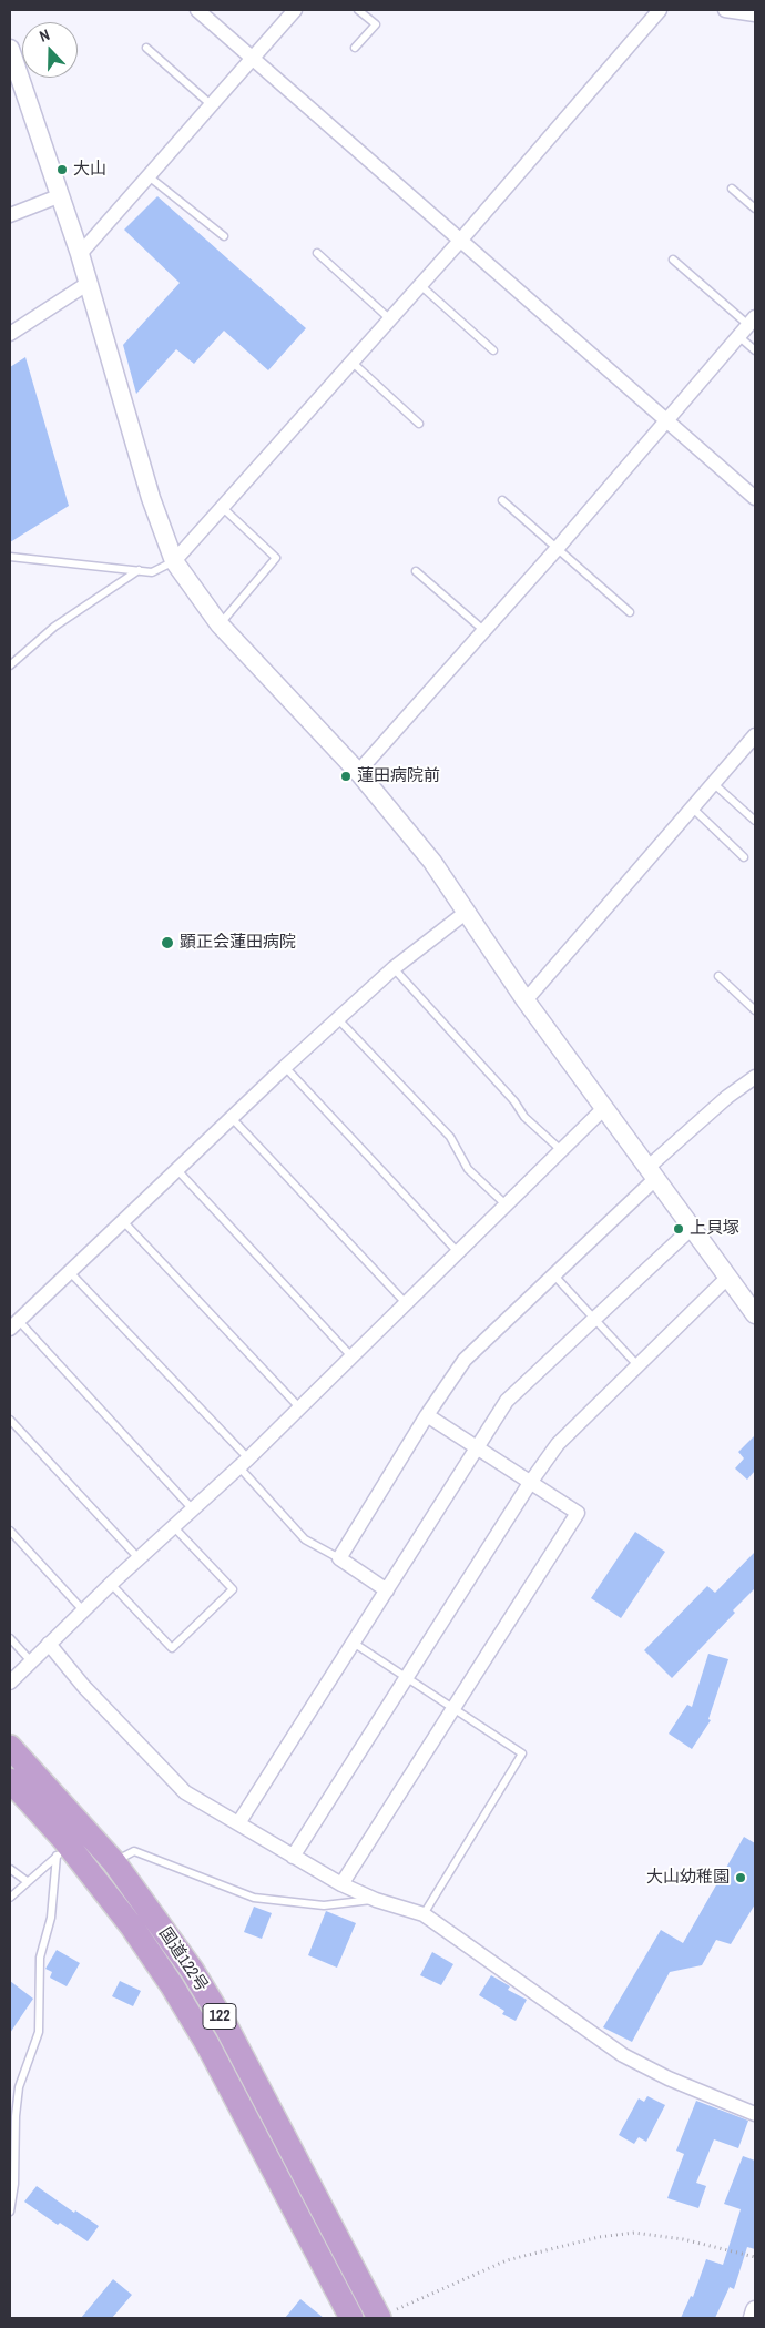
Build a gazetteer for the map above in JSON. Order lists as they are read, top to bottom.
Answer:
{
  "streets": {
    "highway": ["国道122号", "122"]
  },
  "places": [
    "大山",
    "蓮田病院前",
    "顕正会蓮田病院",
    "上貝塚",
    "大山幼稚園"
  ],
  "north": "top"
}
